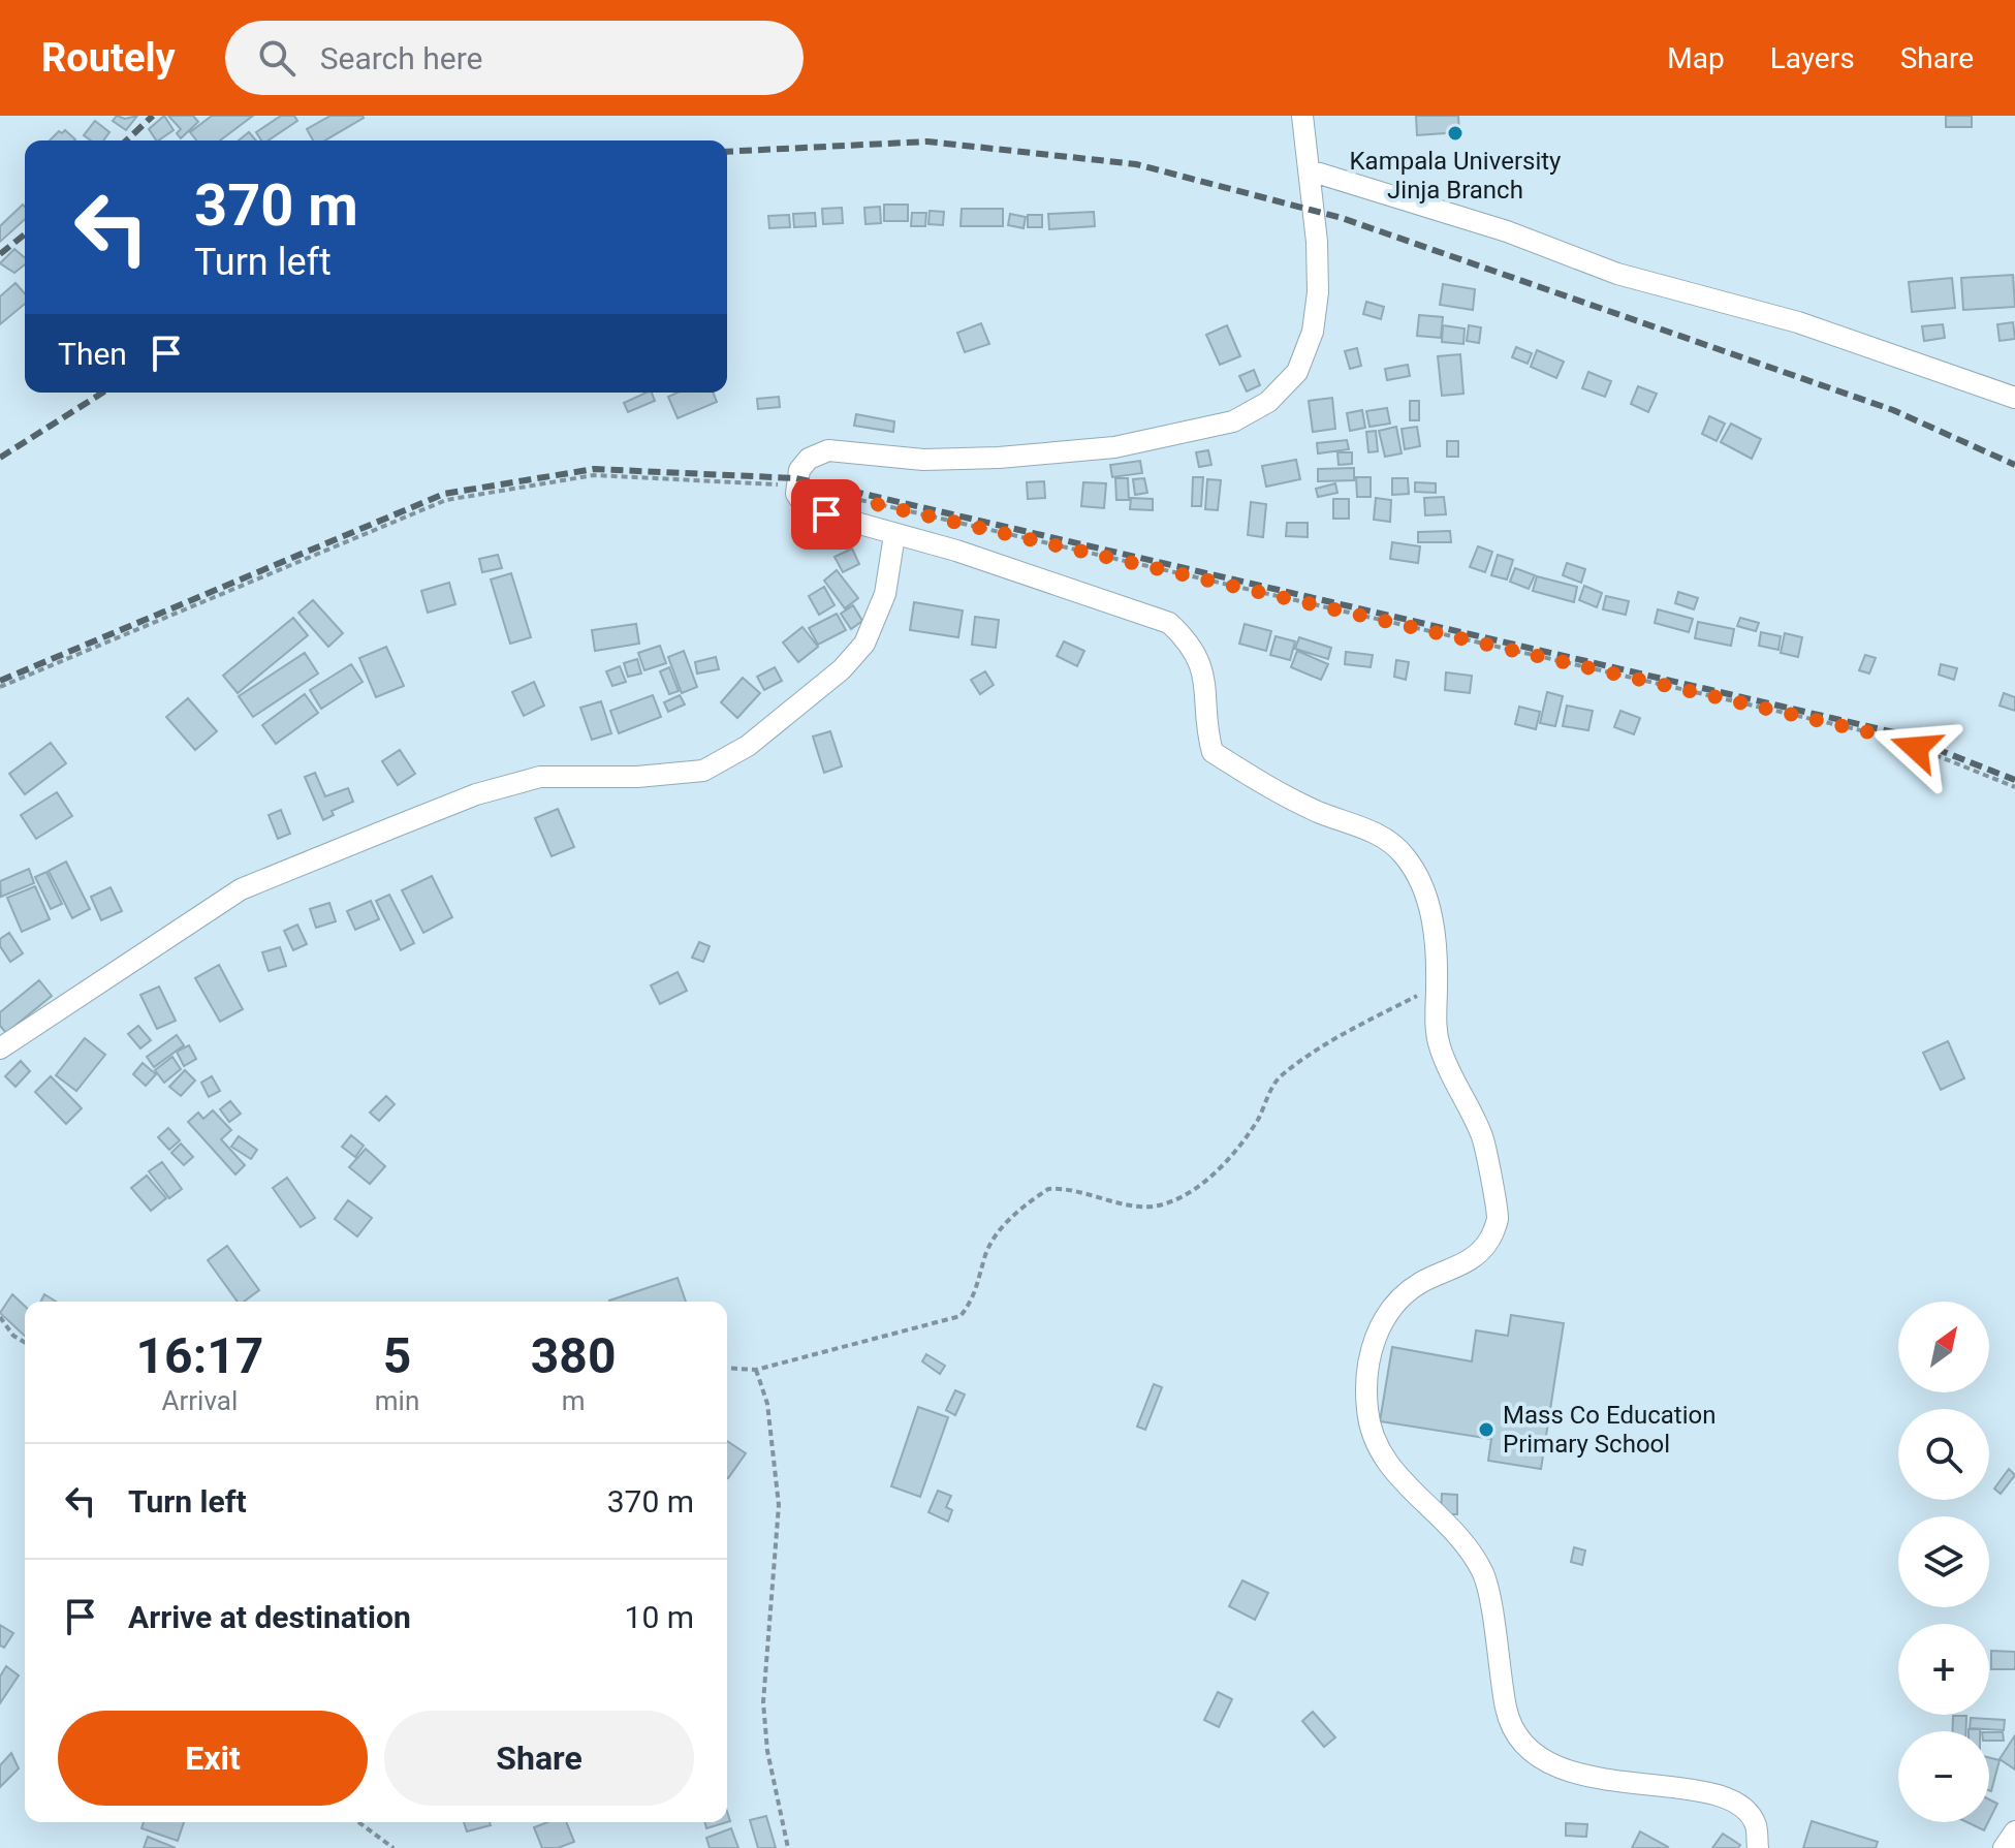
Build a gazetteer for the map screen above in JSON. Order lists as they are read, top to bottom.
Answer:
{
  "places": ["Kampala University Jinja Branch", "Mass Co Education Primary School"],
  "north": "top right",
  "page": {
    "header": "Routely",
    "search": "Search here",
    "nav": ["Map", "Layers", "Share"],
    "turn": ["370 m", "Turn left"],
    "then": "Then",
    "map_buttons": ["+", "−"],
    "eta": [
      "16:17",
      "Arrival",
      "5",
      "min",
      "380",
      "m"
    ],
    "list": [
      {
        "name": "Turn left",
        "value": "370 m"
      },
      {
        "name": "Arrive at destination",
        "value": "10 m"
      }
    ],
    "buttons": ["Exit", "Share"]
  }
}
